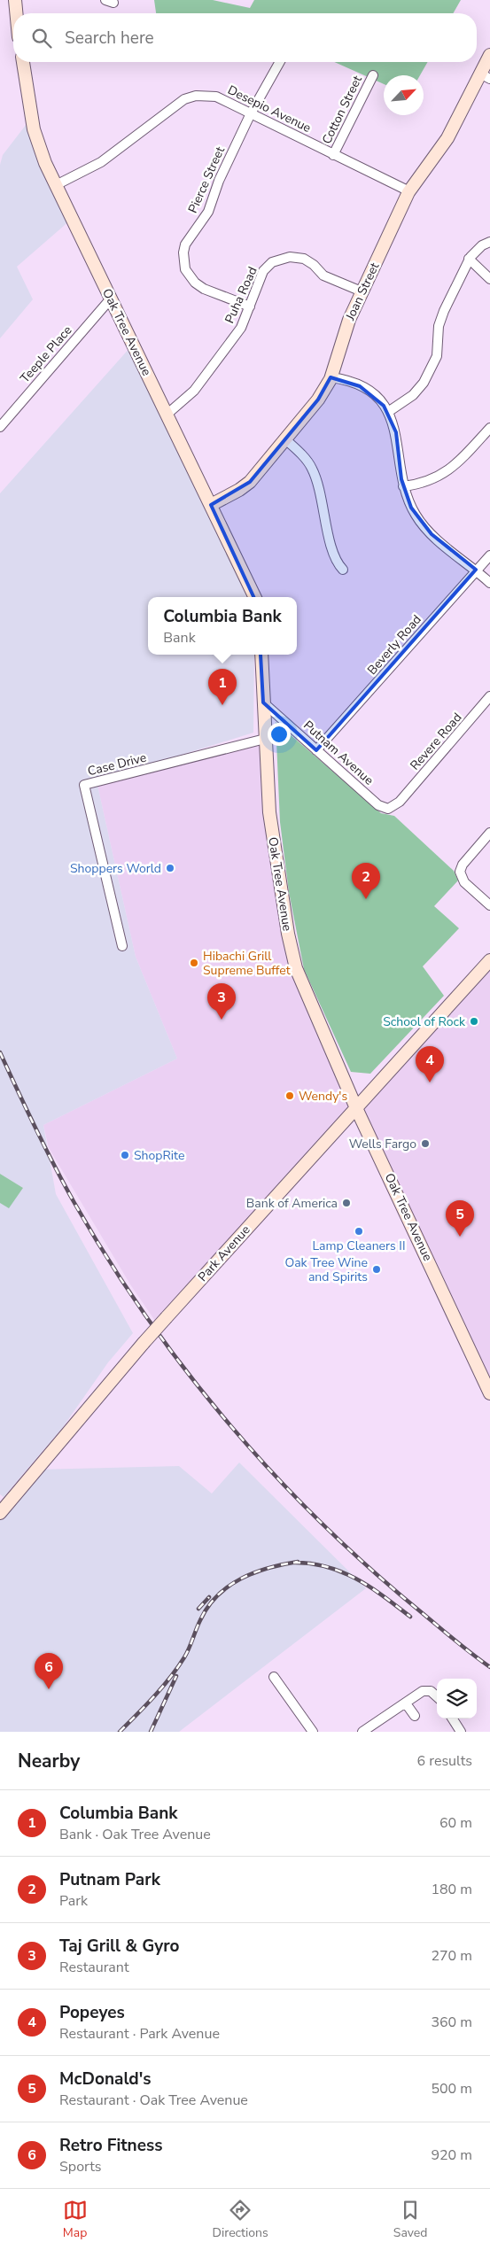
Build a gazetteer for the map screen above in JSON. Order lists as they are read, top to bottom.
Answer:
{
  "streets": {
    "street": [
      "Desepio Avenue",
      "Cotton Street",
      "Pierce Street",
      "Joan Street",
      "Puha Road",
      "Oak Tree Avenue",
      "Teeple Place",
      "Beverly Road",
      "Revere Road",
      "Putnam Avenue",
      "Case Drive",
      "Park Avenue"
    ]
  },
  "crossings": [
    ["Desepio Avenue", "Cotton Street"],
    ["Desepio Avenue", "Pierce Street"],
    ["Desepio Avenue", "Joan Street"],
    ["Desepio Avenue", "Oak Tree Avenue"],
    ["Pierce Street", "Puha Road"],
    ["Joan Street", "Puha Road"],
    ["Joan Street", "Oak Tree Avenue"],
    ["Puha Road", "Oak Tree Avenue"],
    ["Oak Tree Avenue", "Teeple Place"],
    ["Oak Tree Avenue", "Putnam Avenue"],
    ["Oak Tree Avenue", "Case Drive"],
    ["Oak Tree Avenue", "Park Avenue"],
    ["Beverly Road", "Putnam Avenue"],
    ["Revere Road", "Putnam Avenue"]
  ],
  "places": [
    "Shoppers World",
    "Hibachi Grill Supreme Buffet",
    "School of Rock",
    "Wendy's",
    "Wells Fargo",
    "ShopRite",
    "Bank of America",
    "Lamp Cleaners II",
    "Oak Tree Wine and Spirits"
  ],
  "north": "top right",
  "page": {
    "search": "Search here",
    "popup": ["Columbia Bank", "Bank"],
    "pins": [
      "1",
      "2",
      "3",
      "4",
      "5",
      "6"
    ],
    "heading": ["Nearby", "6 results"],
    "list": [
      {
        "mark": "1",
        "name": "Columbia Bank",
        "note": "Bank · Oak Tree Avenue",
        "value": "60 m"
      },
      {
        "mark": "2",
        "name": "Putnam Park",
        "note": "Park",
        "value": "180 m"
      },
      {
        "mark": "3",
        "name": "Taj Grill & Gyro",
        "note": "Restaurant",
        "value": "270 m"
      },
      {
        "mark": "4",
        "name": "Popeyes",
        "note": "Restaurant · Park Avenue",
        "value": "360 m"
      },
      {
        "mark": "5",
        "name": "McDonald's",
        "note": "Restaurant · Oak Tree Avenue",
        "value": "500 m"
      },
      {
        "mark": "6",
        "name": "Retro Fitness",
        "note": "Sports",
        "value": "920 m"
      }
    ],
    "nav": ["Map", "Directions", "Saved"]
  }
}
